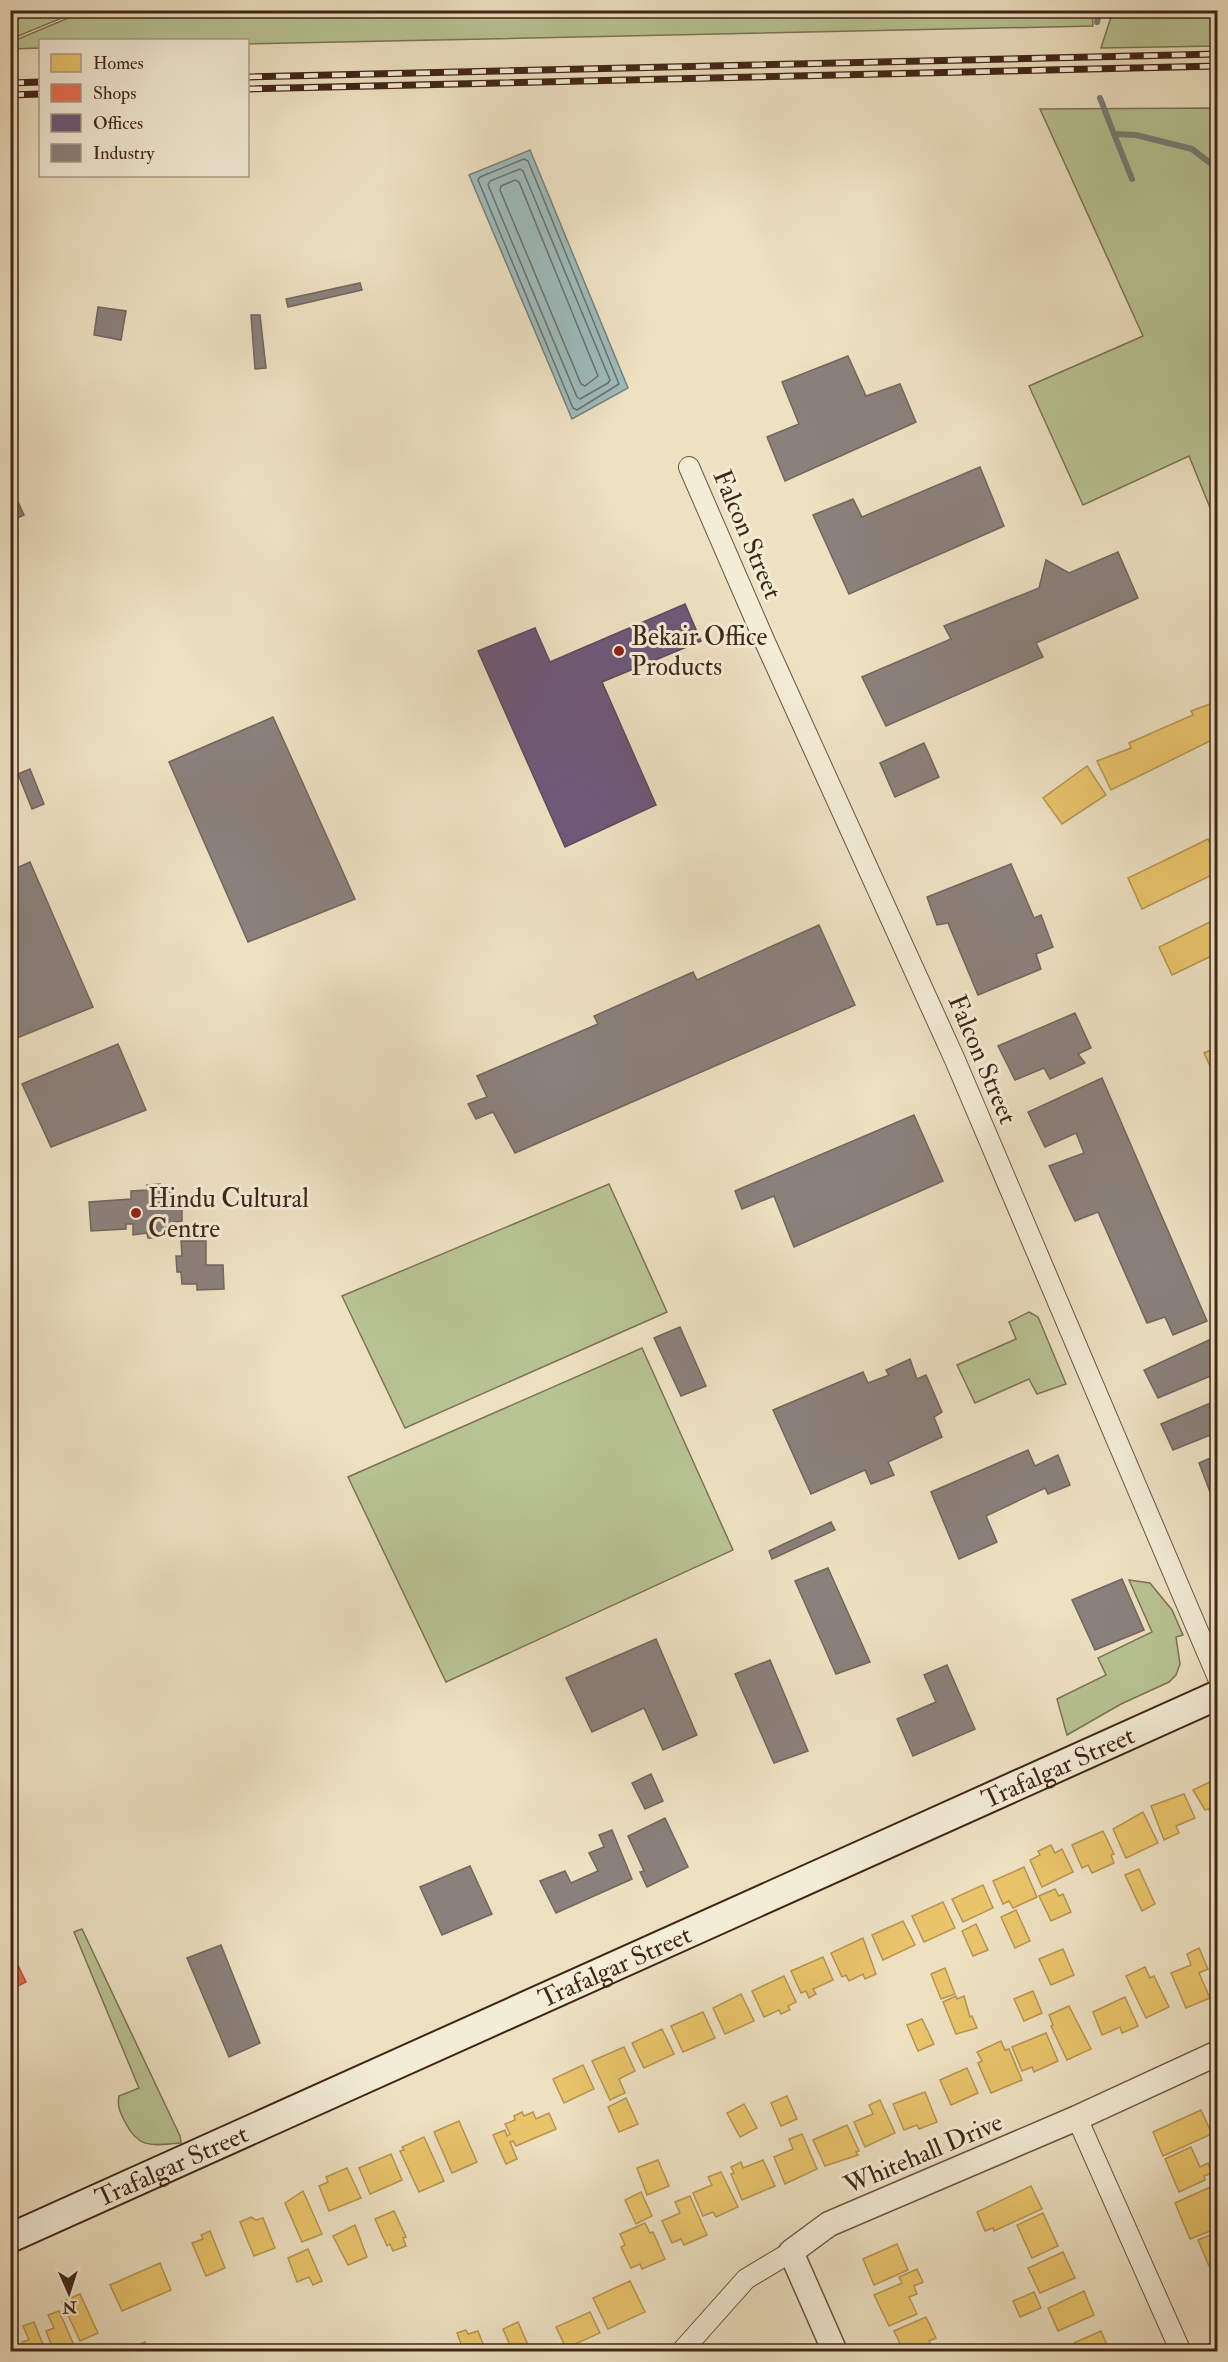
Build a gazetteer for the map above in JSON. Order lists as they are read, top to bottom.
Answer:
{
  "streets": {
    "main road": ["Trafalgar Street"],
    "street": ["Falcon Street", "Whitehall Drive"]
  },
  "places": ["Bekair Office Products", "Hindu Cultural Centre"],
  "legend": [
    "Homes",
    "Shops",
    "Offices",
    "Industry"
  ],
  "north": "bottom"
}
